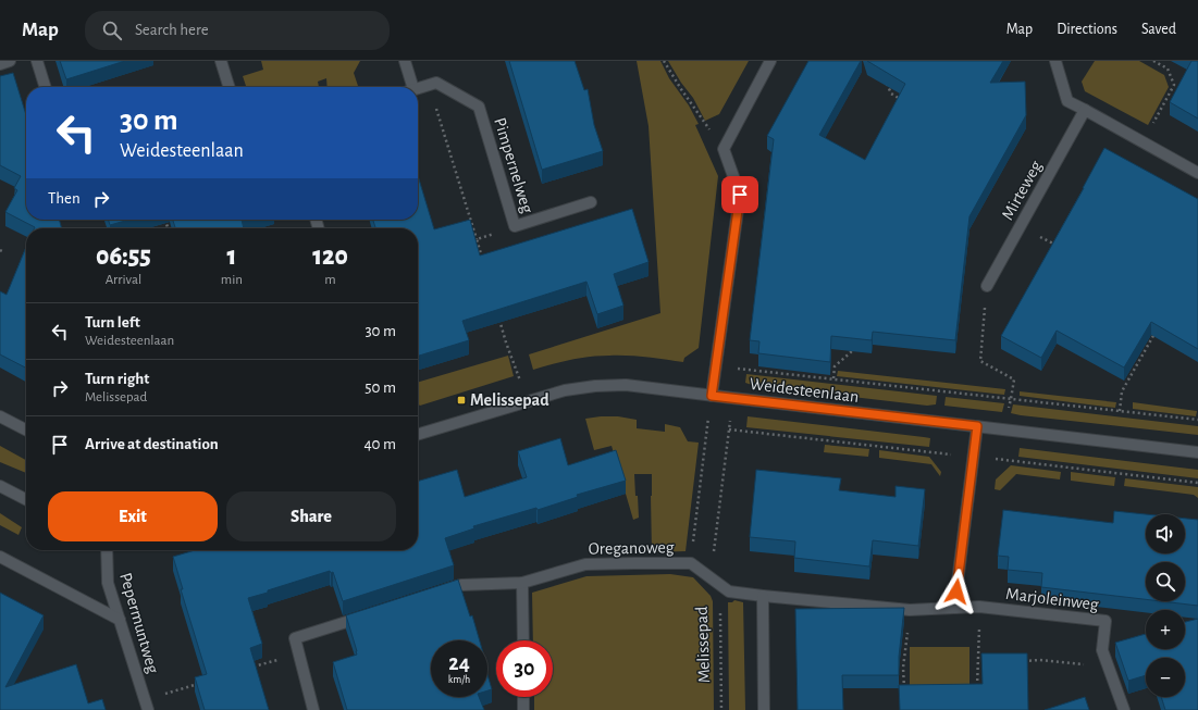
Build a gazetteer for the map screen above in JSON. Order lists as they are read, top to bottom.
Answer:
{
  "streets": {
    "street": [
      "Pimpernelweg",
      "Mirteweg",
      "Weidesteenlaan",
      "Oreganoweg",
      "Marjoleinweg",
      "Pepermuntweg"
    ],
    "path": ["Melissepad"]
  },
  "crossings": [
    ["Weidesteenlaan", "Melissepad"],
    ["Oreganoweg", "Marjoleinweg"],
    ["Marjoleinweg", "Melissepad"]
  ],
  "places": {
    "transit": ["Melissepad"]
  },
  "page": {
    "header": "Map",
    "search": "Search here",
    "nav": ["Map", "Directions", "Saved"],
    "turn": ["30 m", "Weidesteenlaan"],
    "then": "Then",
    "eta": [
      "06:55",
      "Arrival",
      "1",
      "min",
      "120",
      "m"
    ],
    "list": [
      {
        "name": "Turn left",
        "note": "Weidesteenlaan",
        "value": "30 m"
      },
      {
        "name": "Turn right",
        "note": "Melissepad",
        "value": "50 m"
      },
      {
        "name": "Arrive at destination",
        "value": "40 m"
      }
    ],
    "buttons": ["Exit", "Share"],
    "map_buttons": ["+", "−"],
    "speed": "24 km/h",
    "limit": "30"
  }
}
